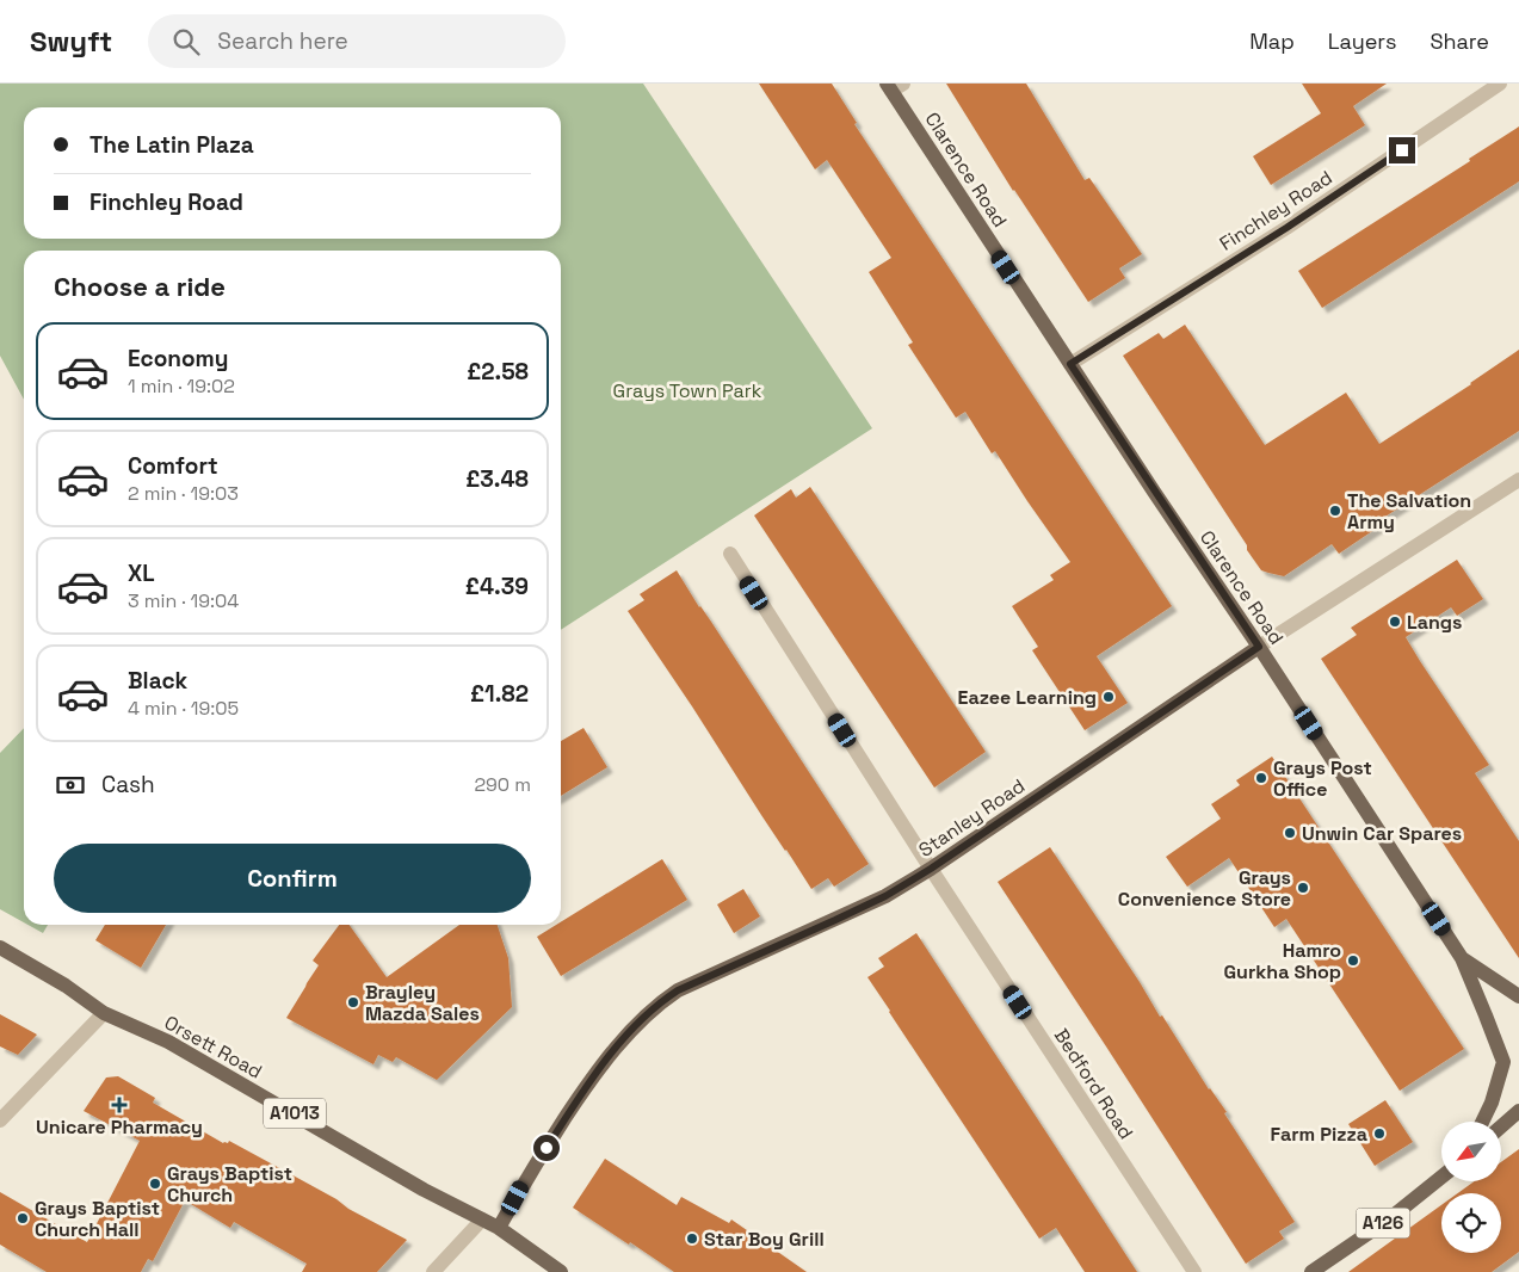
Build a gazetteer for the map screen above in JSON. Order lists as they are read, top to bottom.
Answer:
{
  "streets": {
    "main road": [
      "Clarence Road",
      "Stanley Road",
      "Orsett Road",
      "A1013",
      "A126"
    ],
    "street": ["Finchley Road", "Bedford Road"]
  },
  "crossings": [
    ["Clarence Road", "Finchley Road"],
    ["Clarence Road", "Stanley Road"],
    ["Stanley Road", "Orsett Road"],
    ["Stanley Road", "Bedford Road"]
  ],
  "parks": ["Grays Town Park"],
  "places": {
    "other": [
      "The Salvation Army",
      "Langs",
      "Eazee Learning",
      "Grays Post Office",
      "Unwin Car Spares",
      "Grays Convenience Store",
      "Hamro Gurkha Shop",
      "Brayley Mazda Sales",
      "Farm Pizza",
      "Grays Baptist Church",
      "Grays Baptist Church Hall",
      "Star Boy Grill"
    ],
    "health": ["Unicare Pharmacy"]
  },
  "north": "bottom left",
  "page": {
    "header": "Swyft",
    "search": "Search here",
    "nav": ["Map", "Layers", "Share"],
    "banner": ["The Latin Plaza", "Finchley Road"],
    "heading": "Choose a ride",
    "list": [
      {
        "name": "Economy",
        "note": "1 min · 19:02",
        "value": "£2.58"
      },
      {
        "name": "Comfort",
        "note": "2 min · 19:03",
        "value": "£3.48"
      },
      {
        "name": "XL",
        "note": "3 min · 19:04",
        "value": "£4.39"
      },
      {
        "name": "Black",
        "note": "4 min · 19:05",
        "value": "£1.82"
      }
    ],
    "pay": ["Cash", "290 m"],
    "buttons": "Confirm"
  }
}
